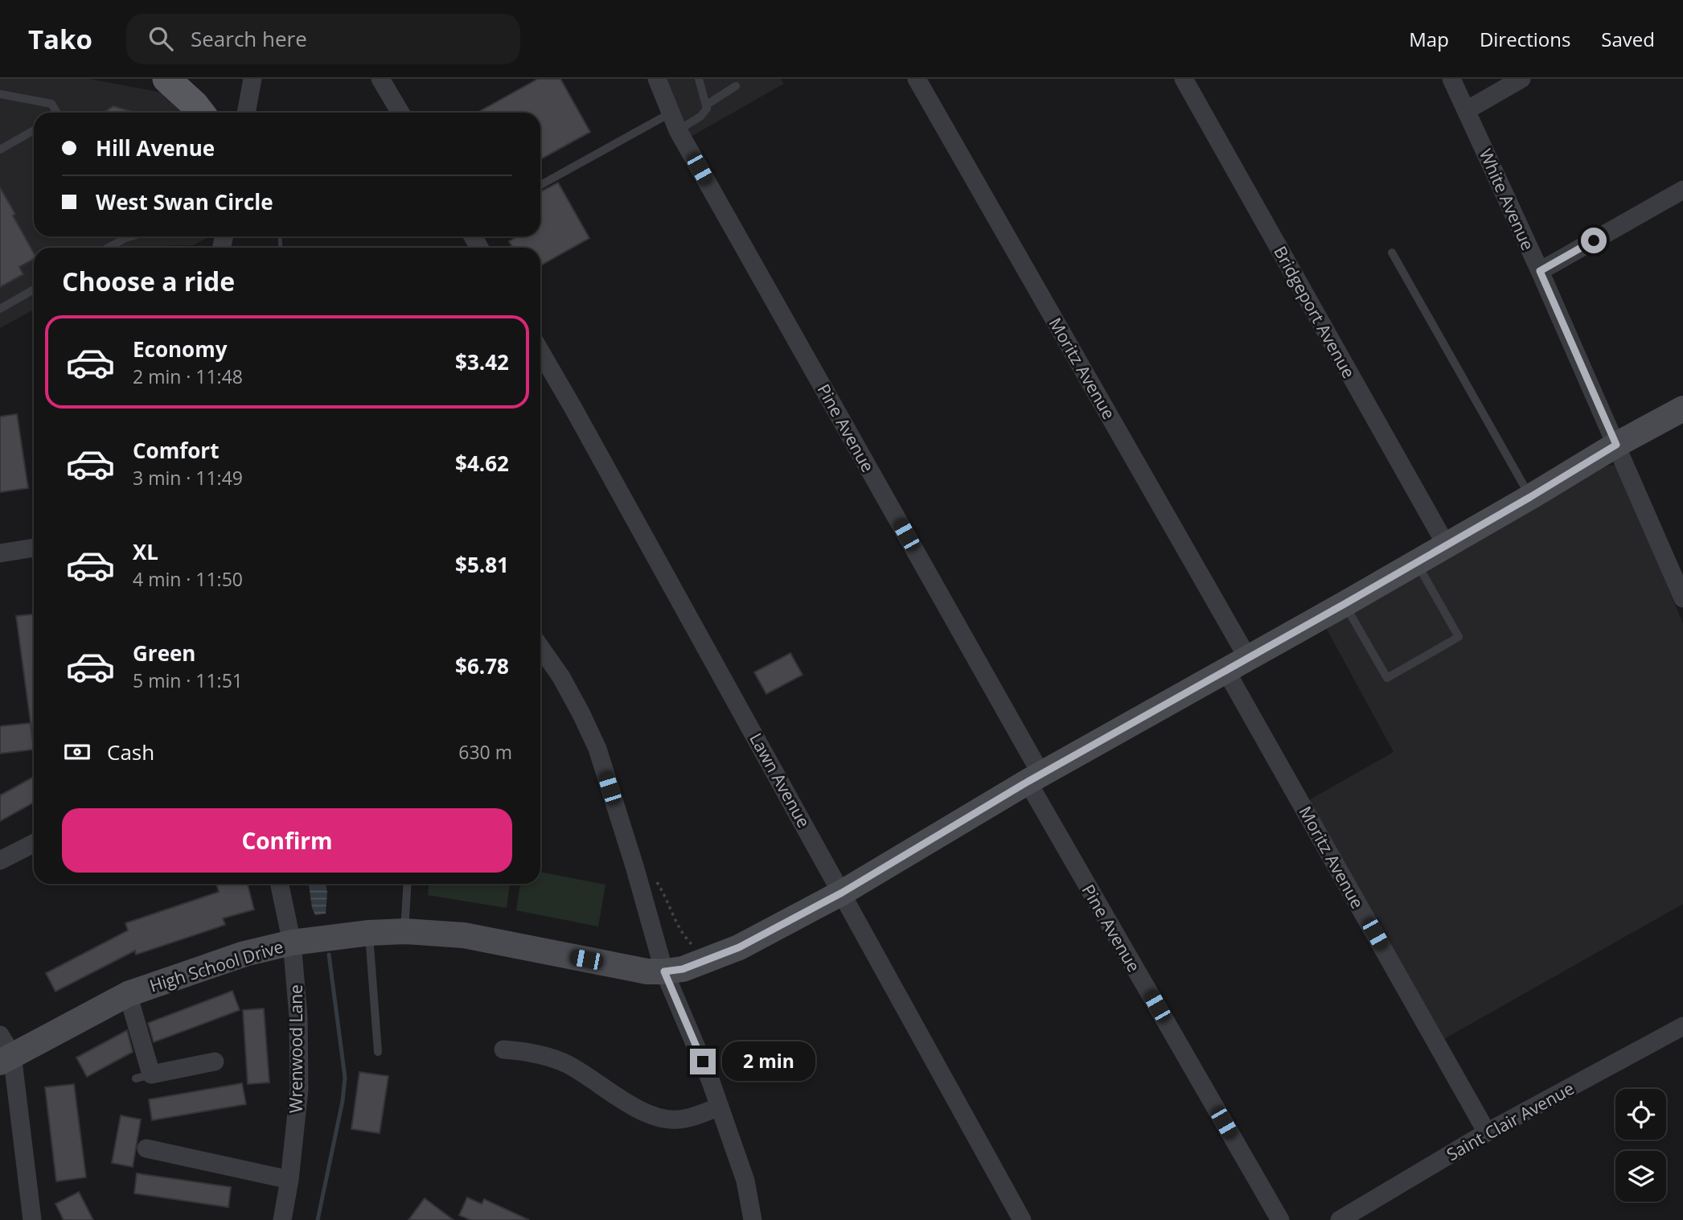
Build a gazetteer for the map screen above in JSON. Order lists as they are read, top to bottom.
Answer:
{
  "streets": {
    "street": [
      "White Avenue",
      "Bridgeport Avenue",
      "Moritz Avenue",
      "Pine Avenue",
      "Lawn Avenue",
      "High School Drive",
      "Wrenwood Lane",
      "Saint Clair Avenue"
    ]
  },
  "crossings": [
    ["White Avenue", "High School Drive"],
    ["Bridgeport Avenue", "High School Drive"],
    ["Moritz Avenue", "High School Drive"],
    ["Moritz Avenue", "Saint Clair Avenue"],
    ["Pine Avenue", "High School Drive"],
    ["Lawn Avenue", "High School Drive"],
    ["High School Drive", "Wrenwood Lane"]
  ],
  "page": {
    "header": "Tako",
    "search": "Search here",
    "nav": ["Map", "Directions", "Saved"],
    "banner": ["Hill Avenue", "West Swan Circle"],
    "heading": "Choose a ride",
    "list": [
      {
        "name": "Economy",
        "note": "2 min · 11:48",
        "value": "$3.42"
      },
      {
        "name": "Comfort",
        "note": "3 min · 11:49",
        "value": "$4.62"
      },
      {
        "name": "XL",
        "note": "4 min · 11:50",
        "value": "$5.81"
      },
      {
        "name": "Green",
        "note": "5 min · 11:51",
        "value": "$6.78"
      }
    ],
    "pay": ["Cash", "630 m"],
    "buttons": "Confirm",
    "bubble": "2 min"
  }
}
